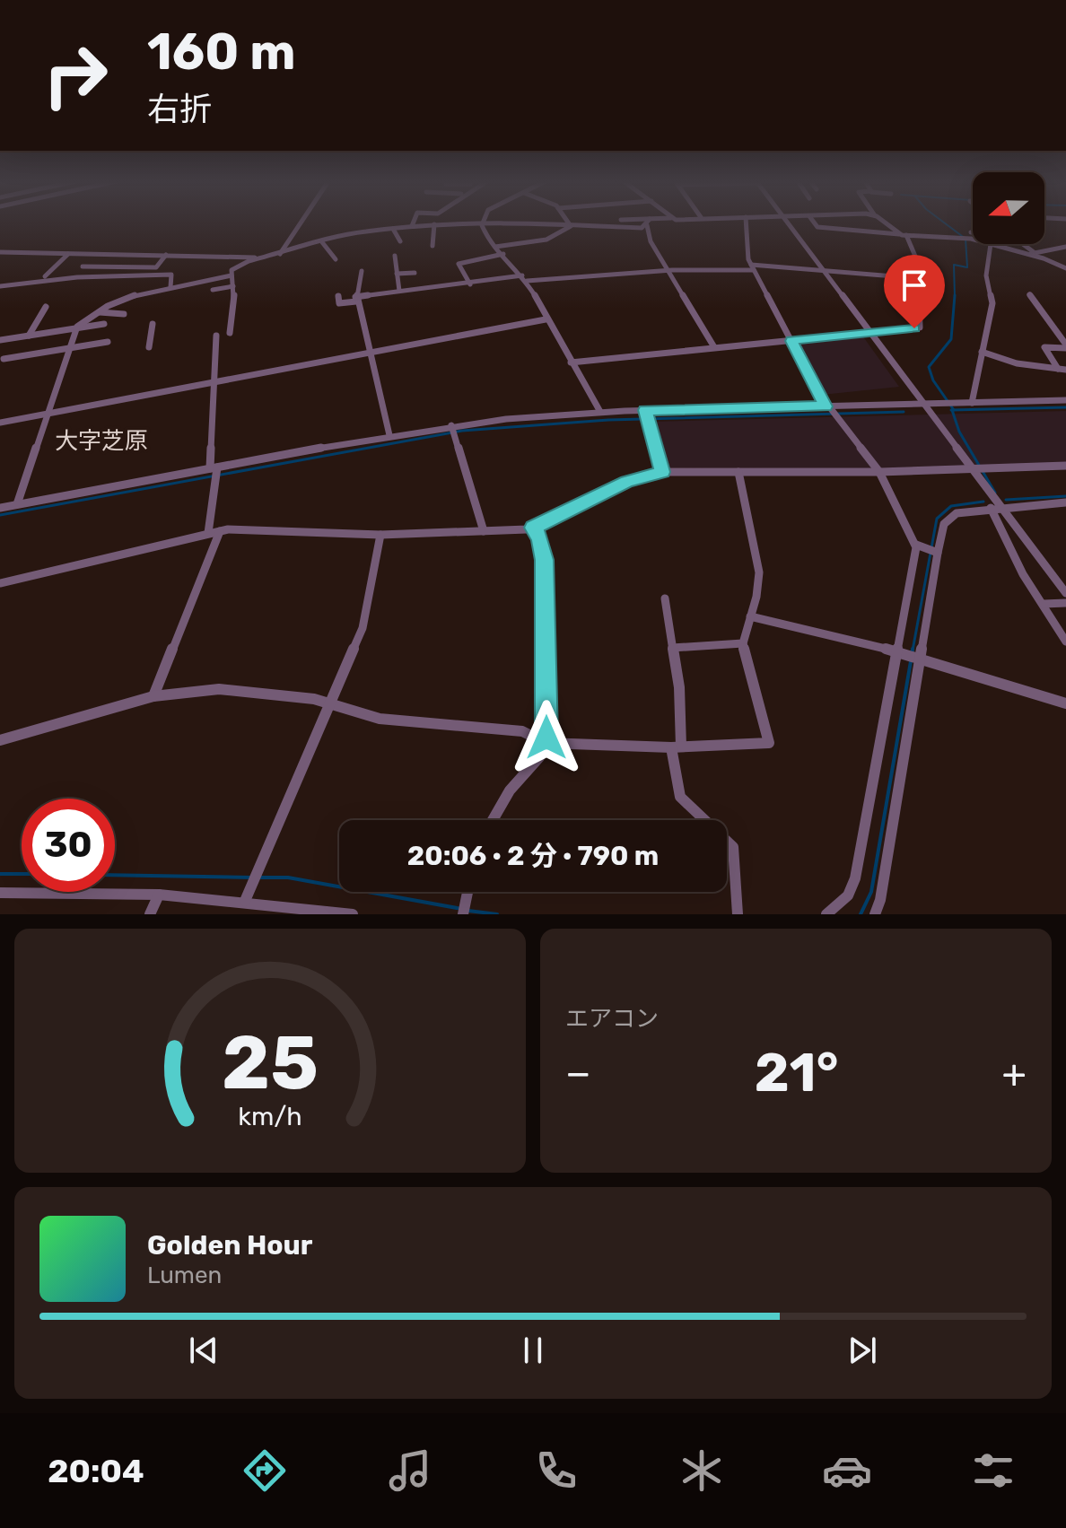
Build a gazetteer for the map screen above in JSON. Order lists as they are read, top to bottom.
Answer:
{
  "districts": ["大字芝原"],
  "north": "left",
  "page": {
    "turn": ["160 m", "右折"],
    "limit": "30",
    "trip": "20:06 · 2 分 · 790 m",
    "tile": "エアコン",
    "heat": ["−", "21°", "+"],
    "song": ["Golden Hour", "Lumen"],
    "tabs": "20:04",
    "gauge": ["25", "km/h"]
  }
}
